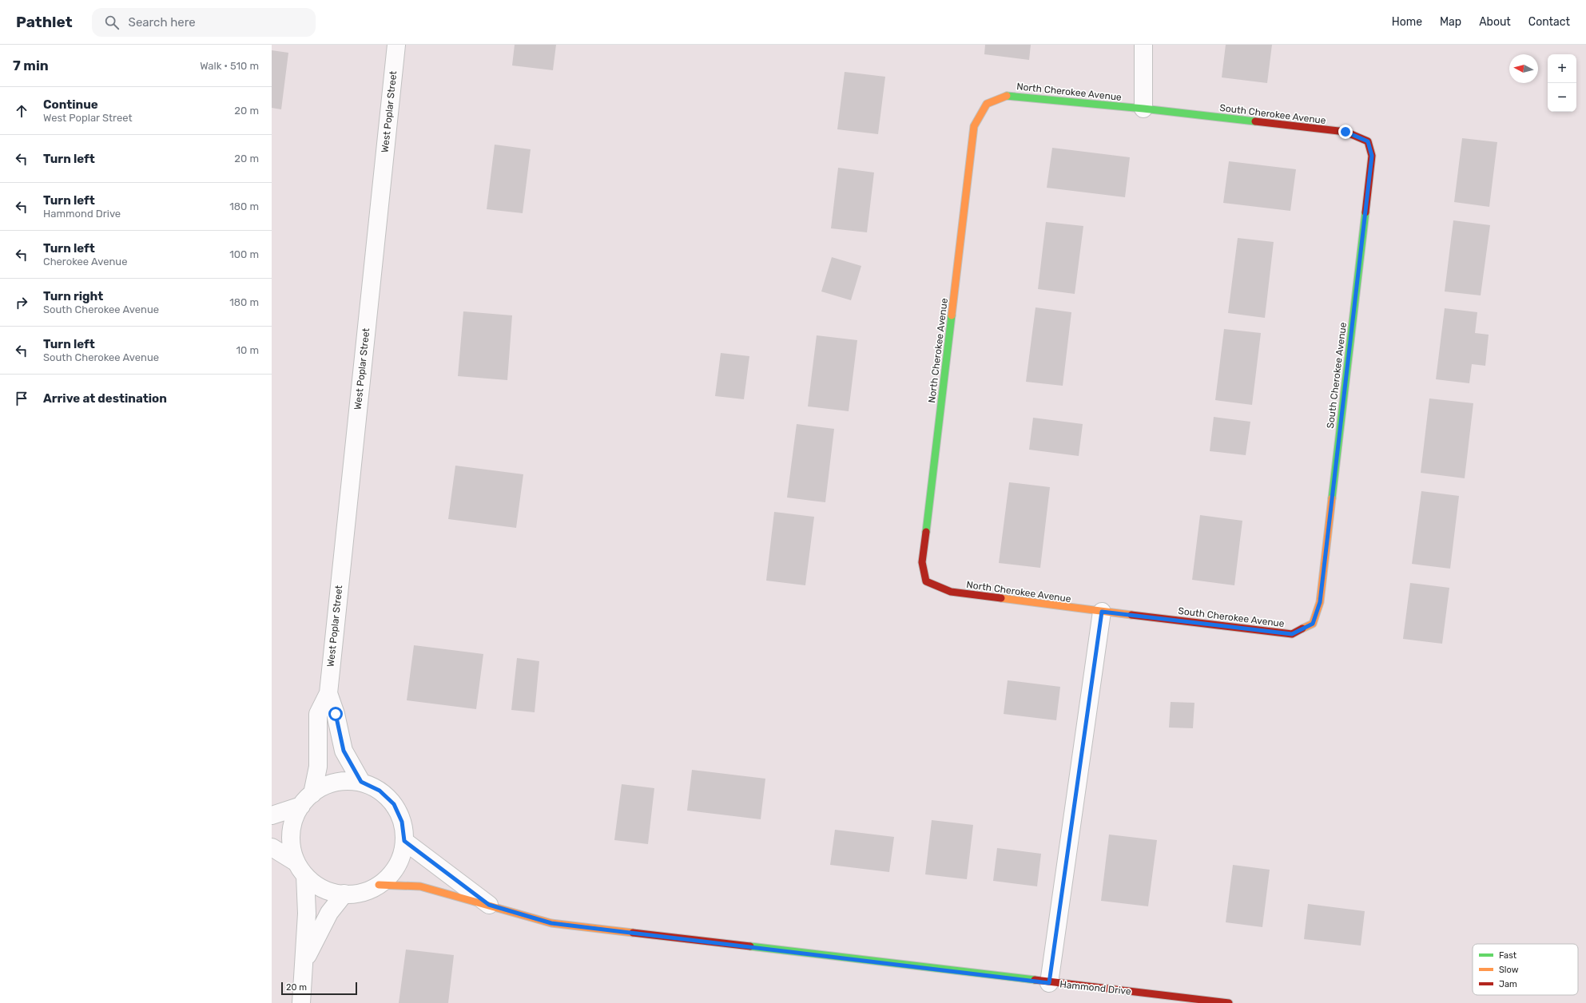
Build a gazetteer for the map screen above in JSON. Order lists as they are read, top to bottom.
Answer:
{
  "streets": {
    "street": [
      "North Cherokee Avenue",
      "West Poplar Street",
      "South Cherokee Avenue",
      "Hammond Drive"
    ]
  },
  "crossings": [
    ["North Cherokee Avenue", "South Cherokee Avenue"],
    ["West Poplar Street", "Hammond Drive"]
  ],
  "legend": ["Fast", "Slow", "Jam"],
  "scale_bar": "20 m",
  "north": "left",
  "page": {
    "header": "Pathlet",
    "search": "Search here",
    "nav": [
      "Home",
      "Map",
      "About",
      "Contact"
    ],
    "heading": ["7 min", "Walk · 510 m"],
    "map_buttons": ["+", "−"],
    "list": [
      ["Continue", "West Poplar Street", "20 m"],
      ["Turn left", "20 m"],
      ["Turn left", "Hammond Drive", "180 m"],
      ["Turn left", "Cherokee Avenue", "100 m"],
      ["Turn right", "South Cherokee Avenue", "180 m"],
      ["Turn left", "South Cherokee Avenue", "10 m"],
      "Arrive at destination"
    ],
    "scale": "20 m"
  }
}
